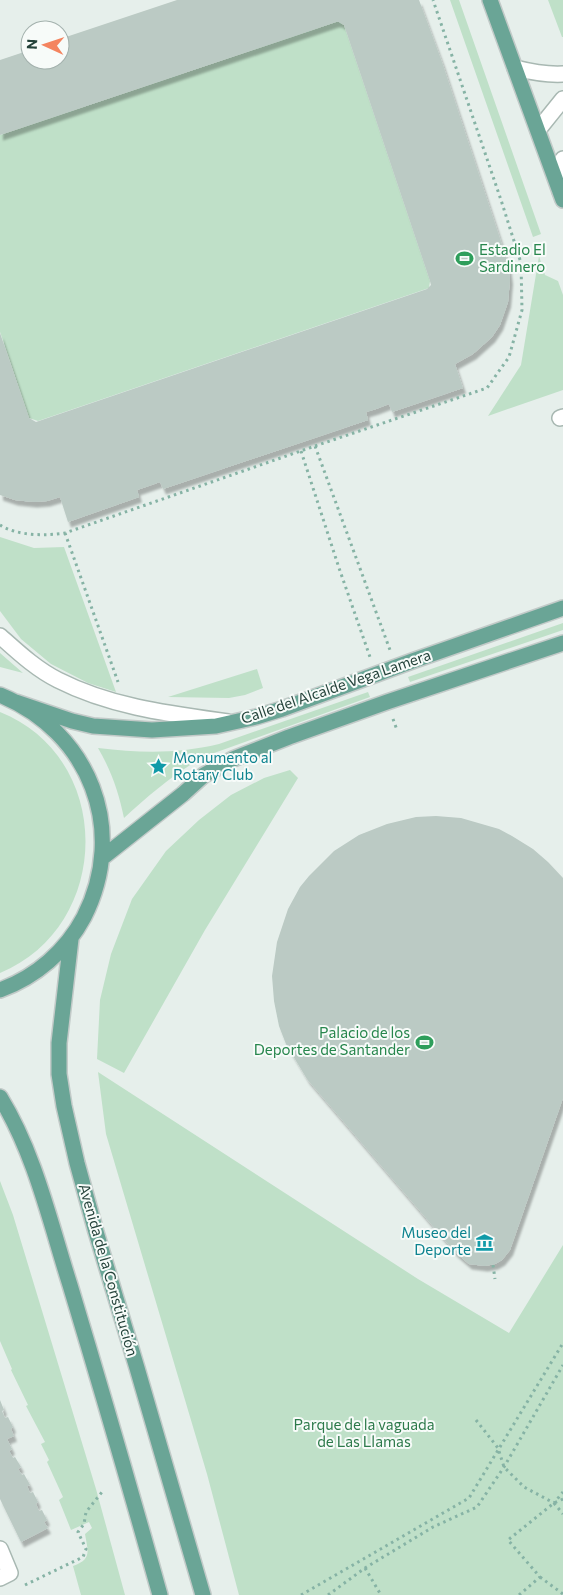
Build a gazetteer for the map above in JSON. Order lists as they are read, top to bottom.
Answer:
{
  "streets": {
    "main road": ["Calle del Alcalde Vega Lamera", "Avenida de la Constitución"]
  },
  "parks": ["Parque de la vaguada de Las Llamas"],
  "places": {
    "sports": ["Estadio El Sardinero", "Palacio de los Deportes de Santander"],
    "place": ["Monumento al Rotary Club"],
    "museum": ["Museo del Deporte"]
  },
  "north": "left"
}
